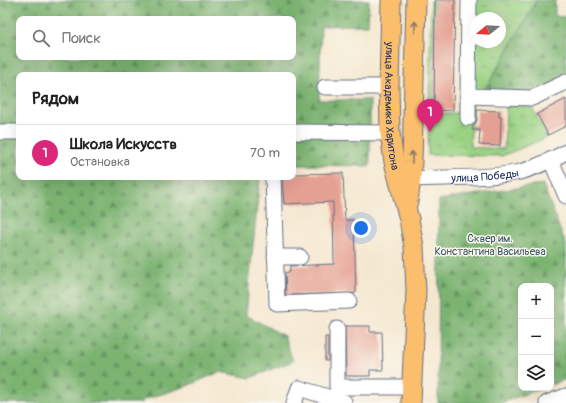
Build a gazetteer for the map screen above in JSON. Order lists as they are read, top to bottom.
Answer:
{
  "streets": {
    "main road": ["улица Академика Харитона"],
    "street": ["улица Победы"]
  },
  "crossings": [
    ["улица Академика Харитона", "улица Победы"]
  ],
  "parks": ["Сквер им. Константина Васильева"],
  "north": "left",
  "page": {
    "search": "Поиск",
    "heading": "Рядом",
    "pins": "1",
    "list": [
      {
        "mark": "1",
        "name": "Школа Искусств",
        "note": "Остановка",
        "value": "70 m"
      }
    ],
    "map_buttons": ["+", "−"]
  }
}
